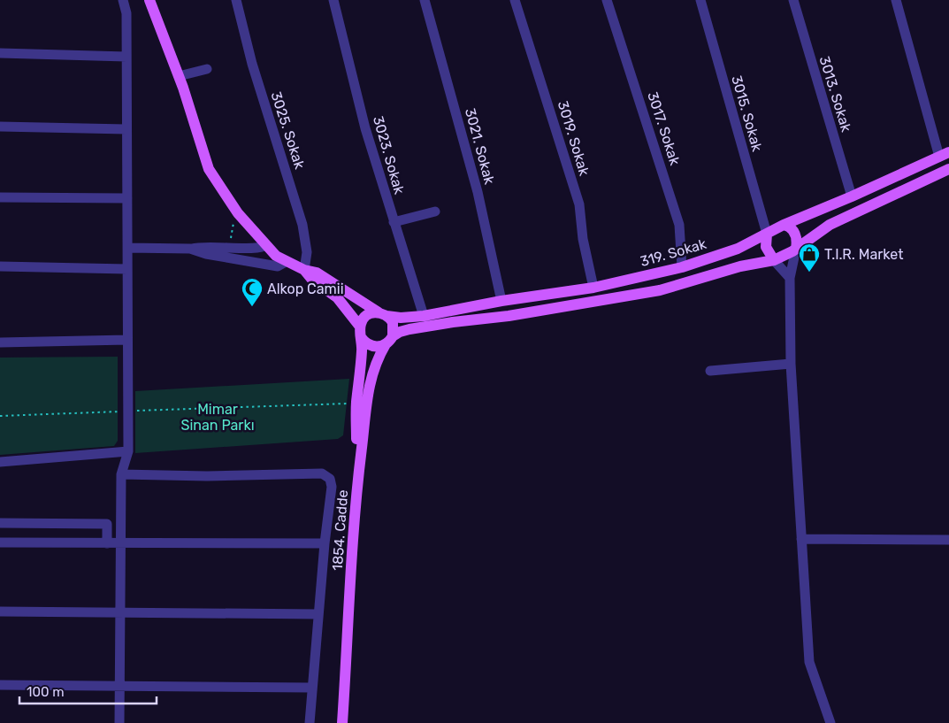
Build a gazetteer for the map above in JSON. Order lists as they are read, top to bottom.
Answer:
{
  "streets": {
    "main road": ["319. Sokak", "1854. Cadde"],
    "street": [
      "3013. Sokak",
      "3015. Sokak",
      "3017. Sokak",
      "3025. Sokak",
      "3019. Sokak",
      "3021. Sokak",
      "3023. Sokak"
    ]
  },
  "crossings": [
    ["3013. Sokak", "319. Sokak"],
    ["3015. Sokak", "319. Sokak"],
    ["3017. Sokak", "319. Sokak"],
    ["3019. Sokak", "319. Sokak"],
    ["3021. Sokak", "319. Sokak"],
    ["3023. Sokak", "319. Sokak"],
    ["319. Sokak", "1854. Cadde"]
  ],
  "parks": ["Mimar Sinan Parkı"],
  "places": {
    "shop": ["T.I.R. Market"],
    "mosque": ["Alkop Camii"]
  },
  "scale_bar": "100 m"
}
